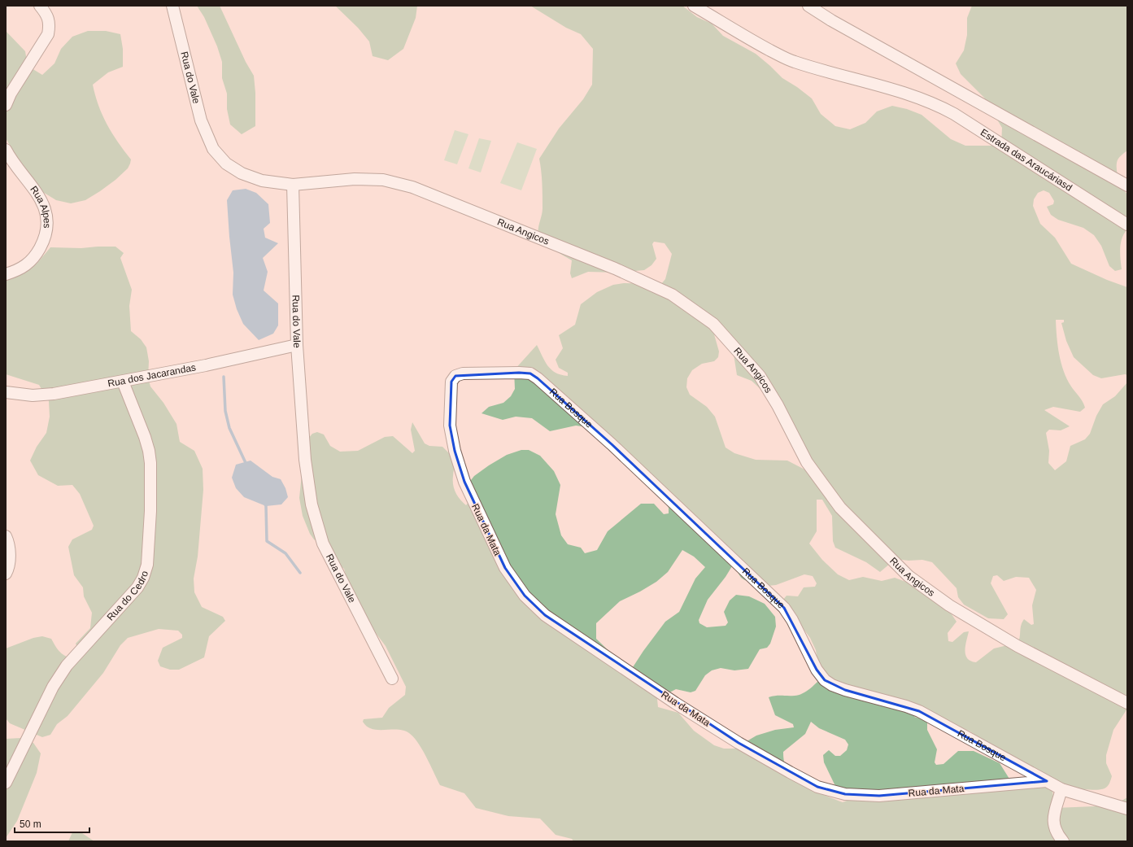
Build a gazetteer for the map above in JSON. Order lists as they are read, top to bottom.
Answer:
{
  "streets": {
    "street": [
      "Rua do Vale",
      "Estrada das Araucáriasd",
      "Rua Alpes",
      "Rua Angicos",
      "Rua dos Jacarandas",
      "Rua Bosque",
      "Rua da Mata",
      "Rua do Cedro"
    ]
  },
  "crossings": [
    ["Rua do Vale", "Rua Angicos"],
    ["Rua do Vale", "Rua dos Jacarandas"],
    ["Rua dos Jacarandas", "Rua do Cedro"],
    ["Rua Bosque", "Rua da Mata"]
  ],
  "scale_bar": "50 m"
}
